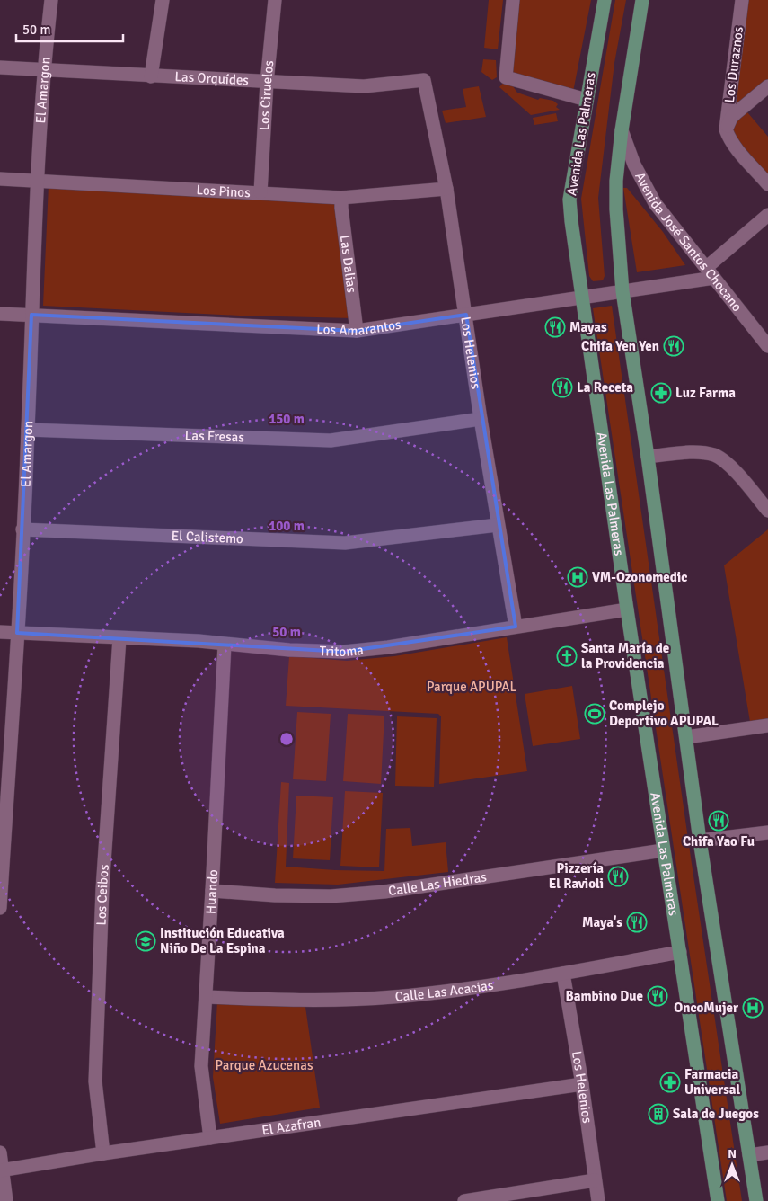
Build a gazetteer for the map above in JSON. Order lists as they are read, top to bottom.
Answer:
{
  "streets": {
    "main road": ["Avenida Las Palmeras"],
    "street": [
      "Los Duraznos",
      "Las Orquídes",
      "El Amargon",
      "Los Ciruelos",
      "Los Pinos",
      "Avenida José Santos Chocano",
      "Las Dalias",
      "Los Amarantos",
      "Los Helenios",
      "Las Fresas",
      "El Calistemo",
      "Tritoma",
      "Calle Las Hiedras",
      "Huando",
      "Los Ceibos",
      "Calle Las Acacias",
      "El Azafran"
    ]
  },
  "crossings": [
    ["Las Orquídes", "El Amargon"],
    ["Las Orquídes", "Los Ciruelos"],
    ["Las Orquídes", "Los Helenios"],
    ["El Amargon", "Los Pinos"],
    ["El Amargon", "Los Amarantos"],
    ["El Amargon", "Las Fresas"],
    ["El Amargon", "El Calistemo"],
    ["El Amargon", "Tritoma"],
    ["Los Ciruelos", "Los Pinos"],
    ["Avenida Las Palmeras", "Los Amarantos"],
    ["Avenida Las Palmeras", "Tritoma"],
    ["Avenida Las Palmeras", "Calle Las Hiedras"],
    ["Avenida Las Palmeras", "Calle Las Acacias"],
    ["Los Pinos", "Las Dalias"],
    ["Los Pinos", "Los Helenios"],
    ["Avenida José Santos Chocano", "Los Amarantos"],
    ["Las Dalias", "Los Amarantos"],
    ["Los Amarantos", "Los Helenios"],
    ["Los Helenios", "Las Fresas"],
    ["Los Helenios", "El Calistemo"],
    ["Los Helenios", "Tritoma"],
    ["Los Helenios", "Calle Las Acacias"],
    ["Los Helenios", "El Azafran"],
    ["Tritoma", "Huando"],
    ["Tritoma", "Los Ceibos"],
    ["Calle Las Hiedras", "Huando"],
    ["Huando", "Calle Las Acacias"],
    ["Huando", "El Azafran"],
    ["Los Ceibos", "El Azafran"]
  ],
  "parks": ["Parque APUPAL", "Parque Azucenas"],
  "places": {
    "restaurant": [
      "Mayas",
      "Chifa Yen Yen",
      "La Receta",
      "Chifa Yao Fu",
      "Pizzería El Ravioli",
      "Maya's",
      "Bambino Due"
    ],
    "pharmacy": ["Luz Farma", "Farmacia Universal"],
    "hospital": ["VM-Ozonomedic", "OncoMujer"],
    "church": ["Santa María de la Providencia"],
    "sports": ["Complejo Deportivo APUPAL"],
    "school or university": ["Institución Educativa Niño De La Espina"],
    "building": ["Sala de Juegos"]
  },
  "scale_bar": "50 m",
  "north": "top",
  "rings": ["150 m", "100 m", "50 m"]
}
